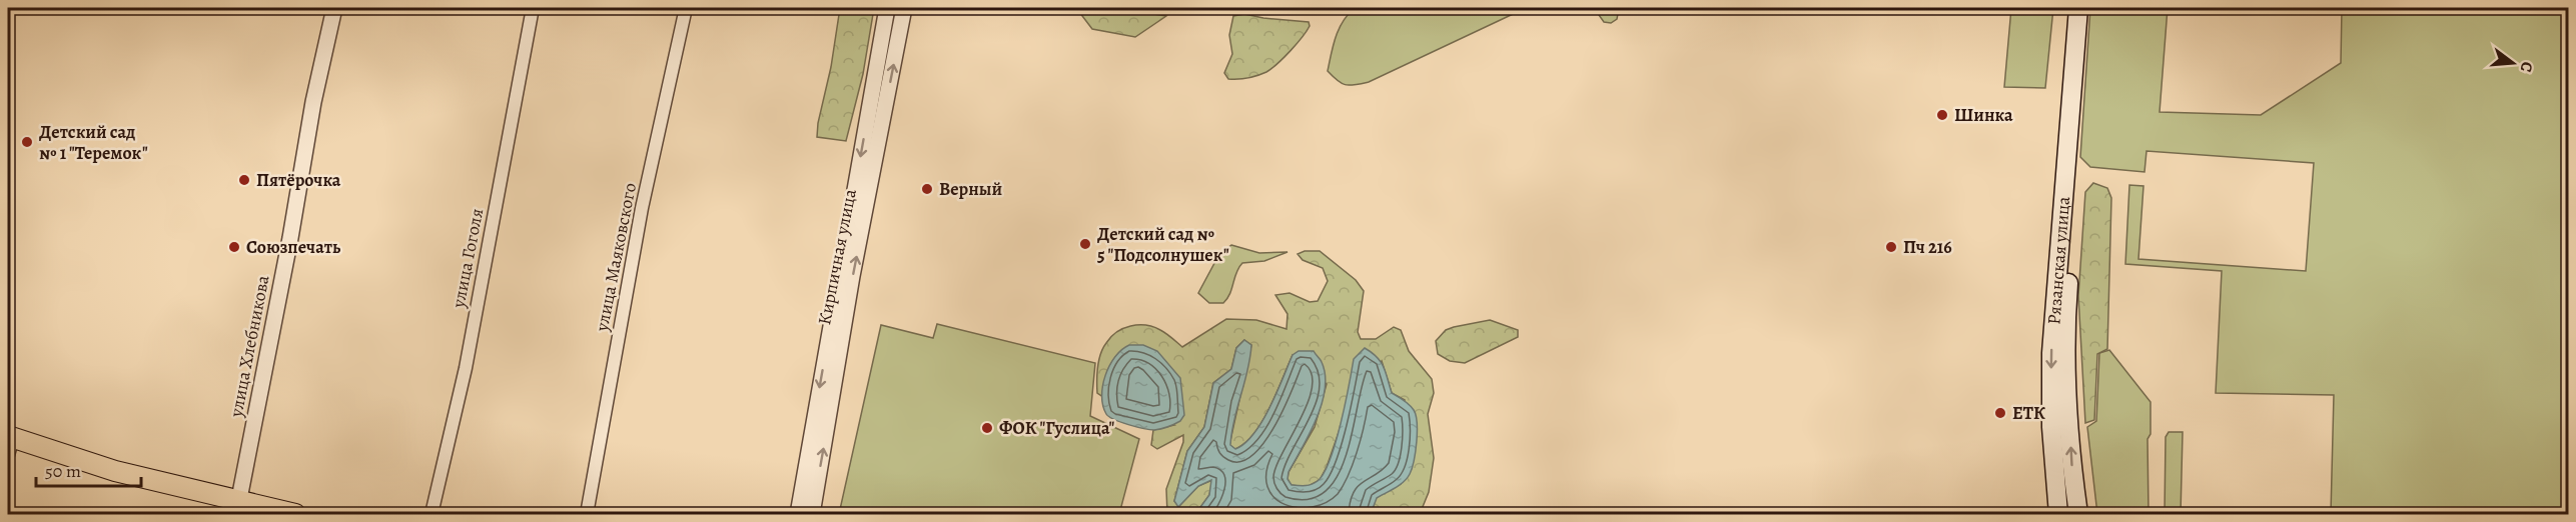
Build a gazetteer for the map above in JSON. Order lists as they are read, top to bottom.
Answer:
{
  "streets": {
    "main road": ["Рязанская улица"],
    "street": [
      "улица Маяковского",
      "Кирпичная улица",
      "улица Гоголя",
      "улица Хлебникова"
    ]
  },
  "places": [
    "Шинка",
    "Детский сад № 1 \"Теремок\"",
    "Пятёрочка",
    "Верный",
    "Детский сад № 5 \"Подсолнушек\"",
    "Союзпечать",
    "Пч 216",
    "ЕТК",
    "ФОК \"Гуслица\""
  ],
  "scale_bar": "50 m",
  "north": "right"
}
